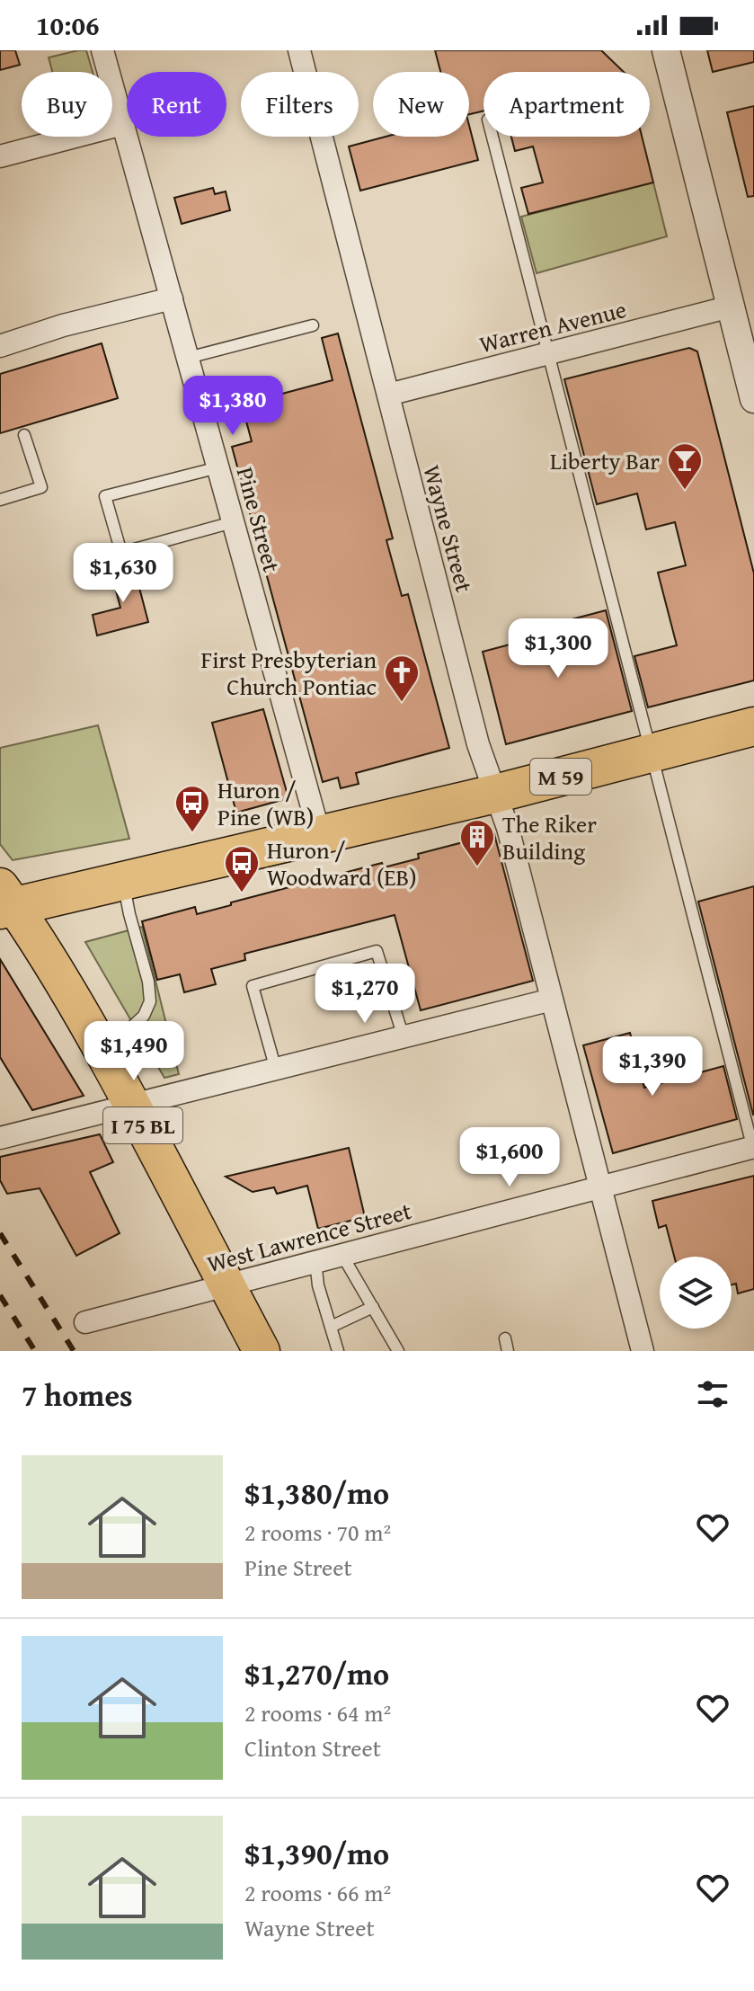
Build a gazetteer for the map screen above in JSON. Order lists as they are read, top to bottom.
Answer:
{
  "streets": {
    "highway": ["M 59"],
    "main road": ["I 75 BL"],
    "street": [
      "Warren Avenue",
      "Pine Street",
      "Wayne Street",
      "West Lawrence Street"
    ]
  },
  "crossings": [
    ["Warren Avenue", "Wayne Street"],
    ["Pine Street", "M 59"],
    ["Wayne Street", "M 59"],
    ["Wayne Street", "West Lawrence Street"],
    ["M 59", "I 75 BL"],
    ["I 75 BL", "West Lawrence Street"]
  ],
  "places": {
    "bar": ["Liberty Bar"],
    "church": ["First Presbyterian Church Pontiac"],
    "bus stop": ["Huron / Pine (WB)", "Huron / Woodward (EB)"],
    "building": ["The Riker Building"]
  },
  "page": {
    "status": "10:06",
    "chip": [
      "Buy",
      "Rent",
      "Filters",
      "New",
      "Apartment"
    ],
    "price": [
      "$1,380",
      "$1,630",
      "$1,300",
      "$1,270",
      "$1,490",
      "$1,390",
      "$1,600"
    ],
    "heading": "7 homes",
    "list": [
      {
        "name": "$1,380/mo",
        "note": "2 rooms · 70 m² · Pine Street"
      },
      {
        "name": "$1,270/mo",
        "note": "2 rooms · 64 m² · Clinton Street"
      },
      {
        "name": "$1,390/mo",
        "note": "2 rooms · 66 m² · Wayne Street"
      }
    ]
  }
}
